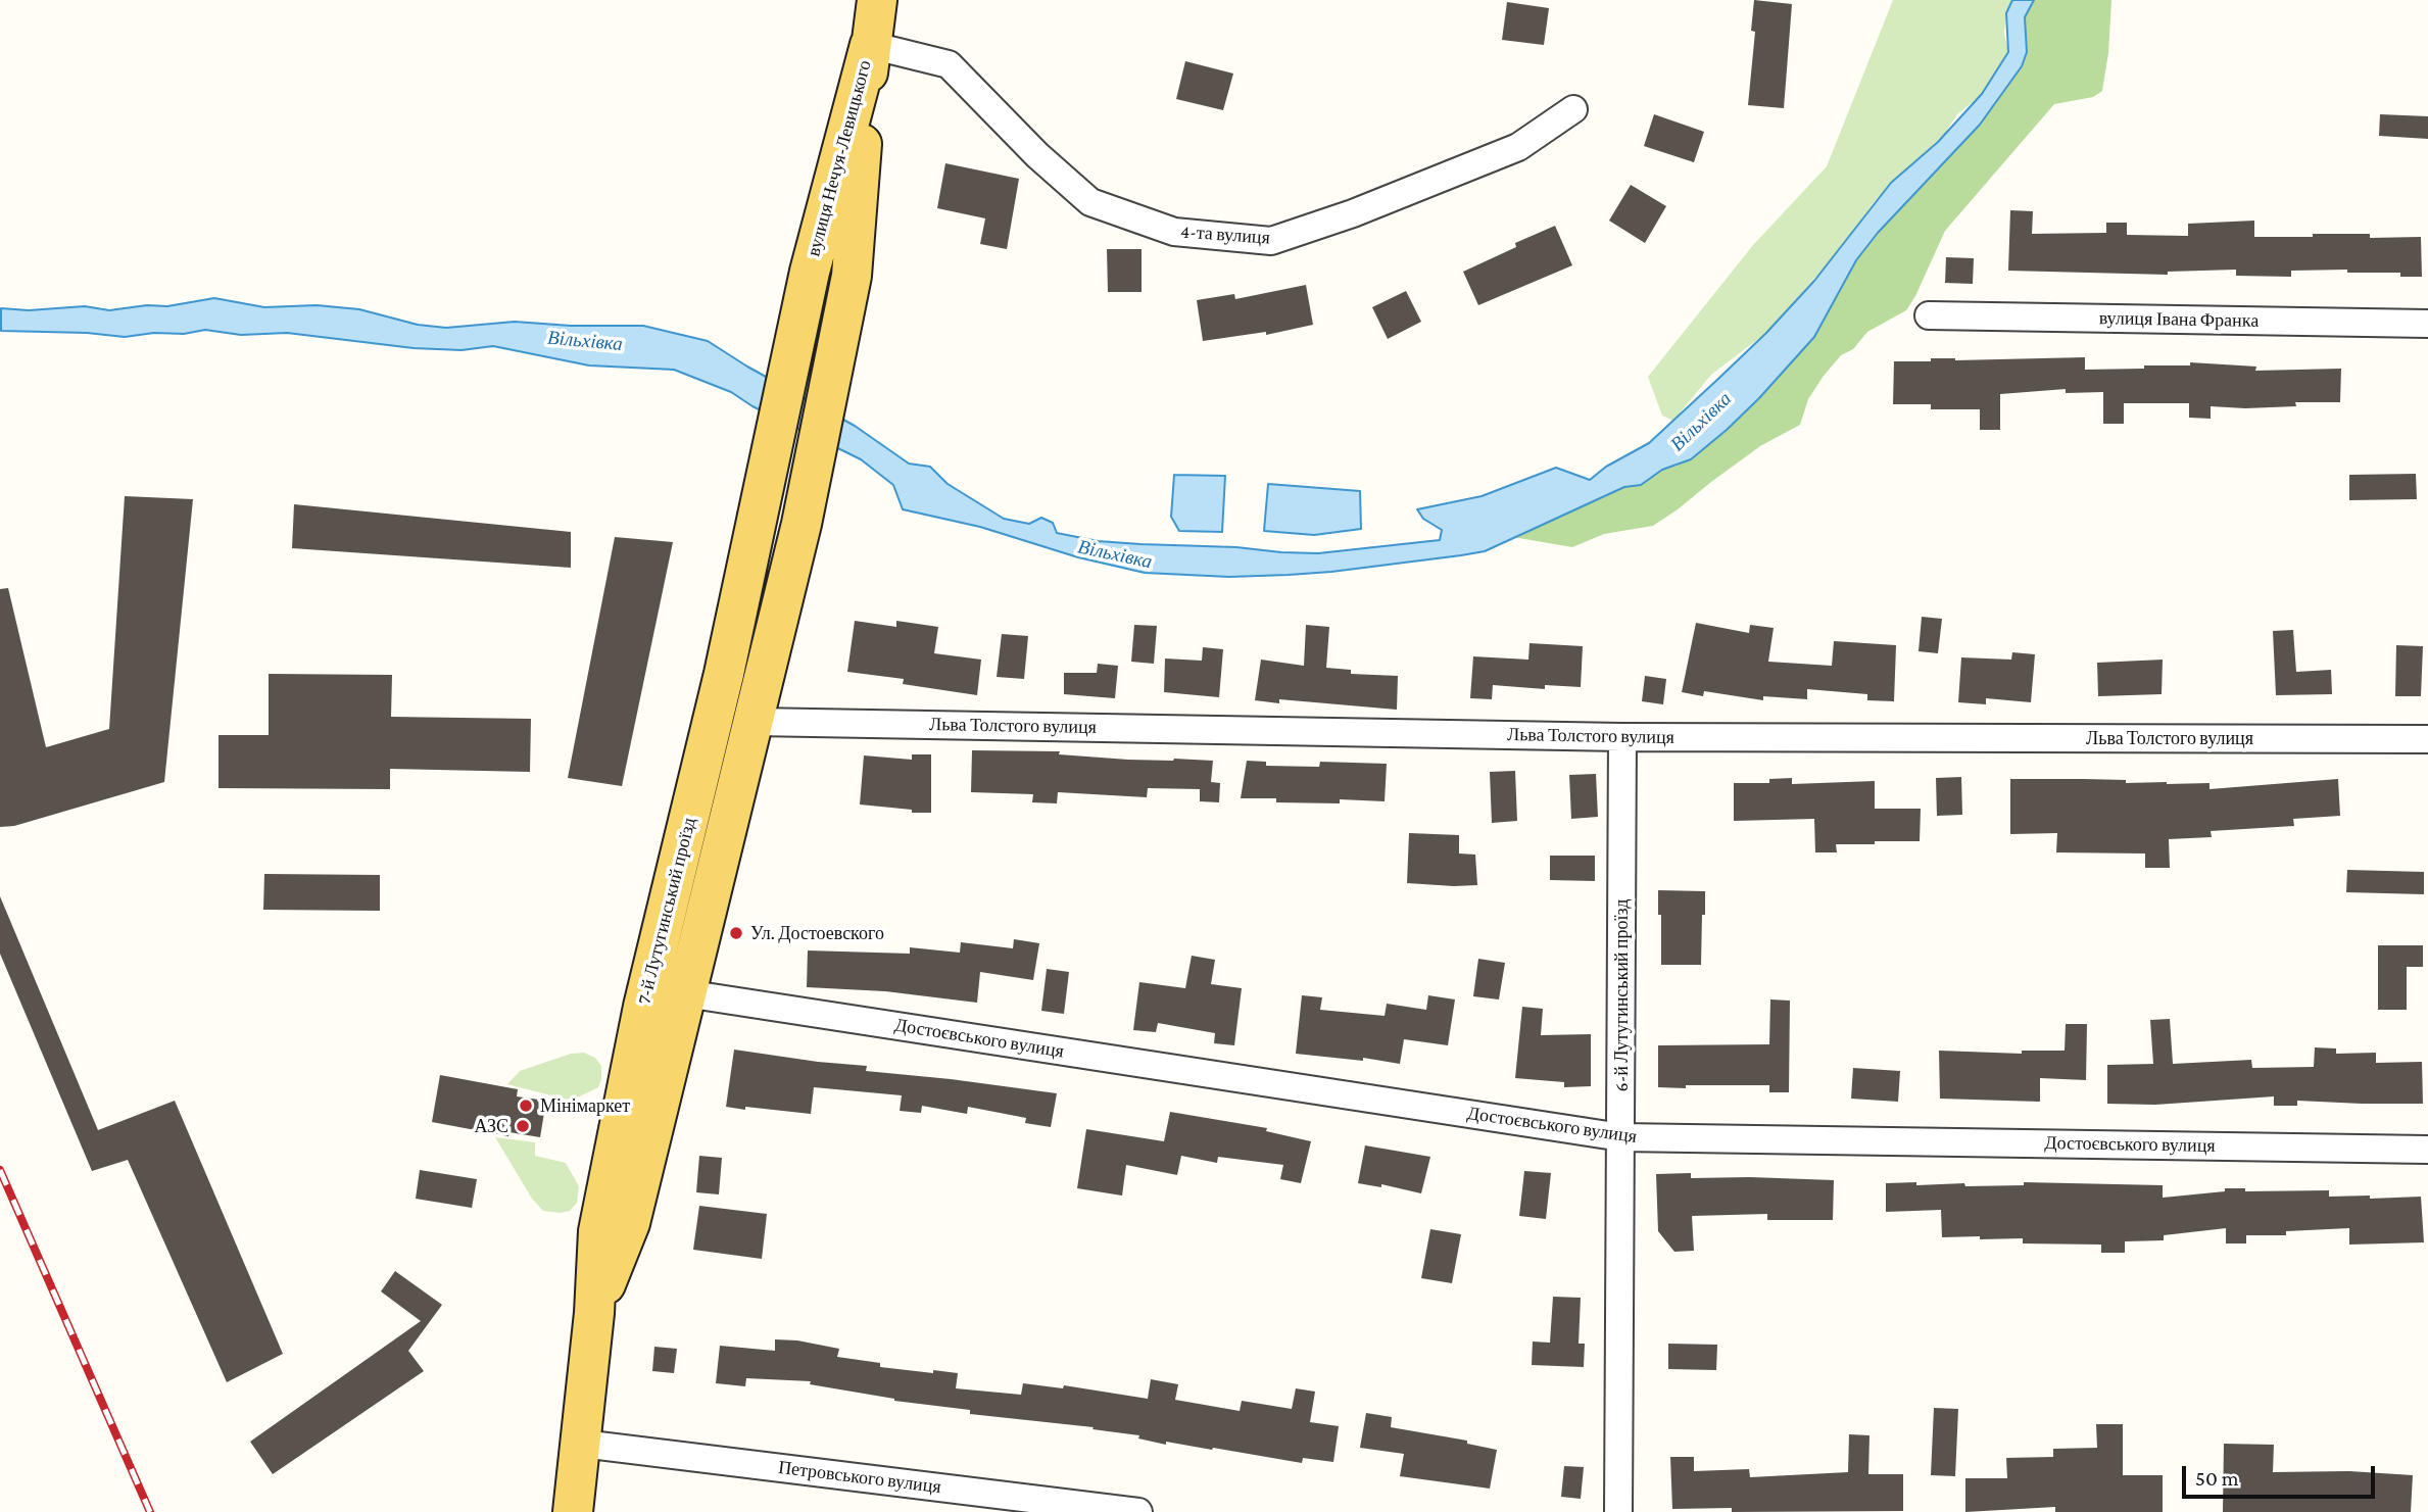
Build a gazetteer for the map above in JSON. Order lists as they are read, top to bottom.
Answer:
{
  "streets": {
    "main road": ["вулиця Нечуя-Левицького", "7-й Лутугинський проїзд"],
    "street": [
      "4-та вулиця",
      "вулиця Івана Франка",
      "Льва Толстого вулиця",
      "6-й Лутугинський проїзд",
      "Достоєвського вулиця",
      "Петровського вулиця"
    ]
  },
  "crossings": [
    ["вулиця Нечуя-Левицького", "4-та вулиця"],
    ["вулиця Нечуя-Левицького", "7-й Лутугинський проїзд"],
    ["Льва Толстого вулиця", "7-й Лутугинський проїзд"],
    ["Льва Толстого вулиця", "6-й Лутугинський проїзд"],
    ["7-й Лутугинський проїзд", "Достоєвського вулиця"],
    ["7-й Лутугинський проїзд", "Петровського вулиця"],
    ["6-й Лутугинський проїзд", "Достоєвського вулиця"]
  ],
  "water": ["Вільхівка"],
  "places": ["Ул. Достоевского", "Мінімаркет", "АЗС"],
  "scale_bar": "50 m"
}
